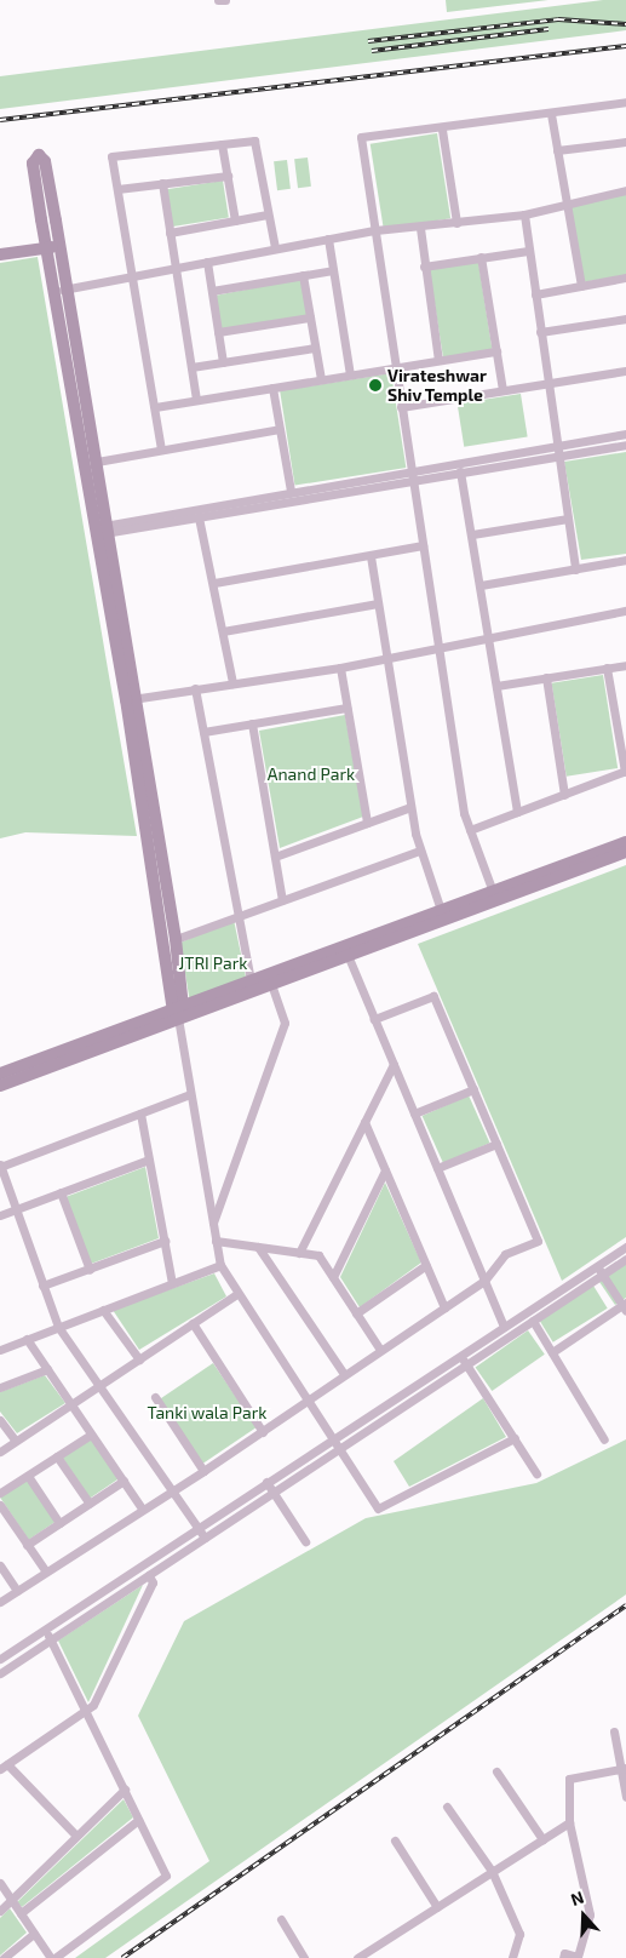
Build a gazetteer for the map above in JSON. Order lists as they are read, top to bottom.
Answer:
{
  "parks": ["Anand Park", "JTRI Park", "Tanki wala Park"],
  "places": ["Virateshwar Shiv Temple"],
  "north": "top"
}
